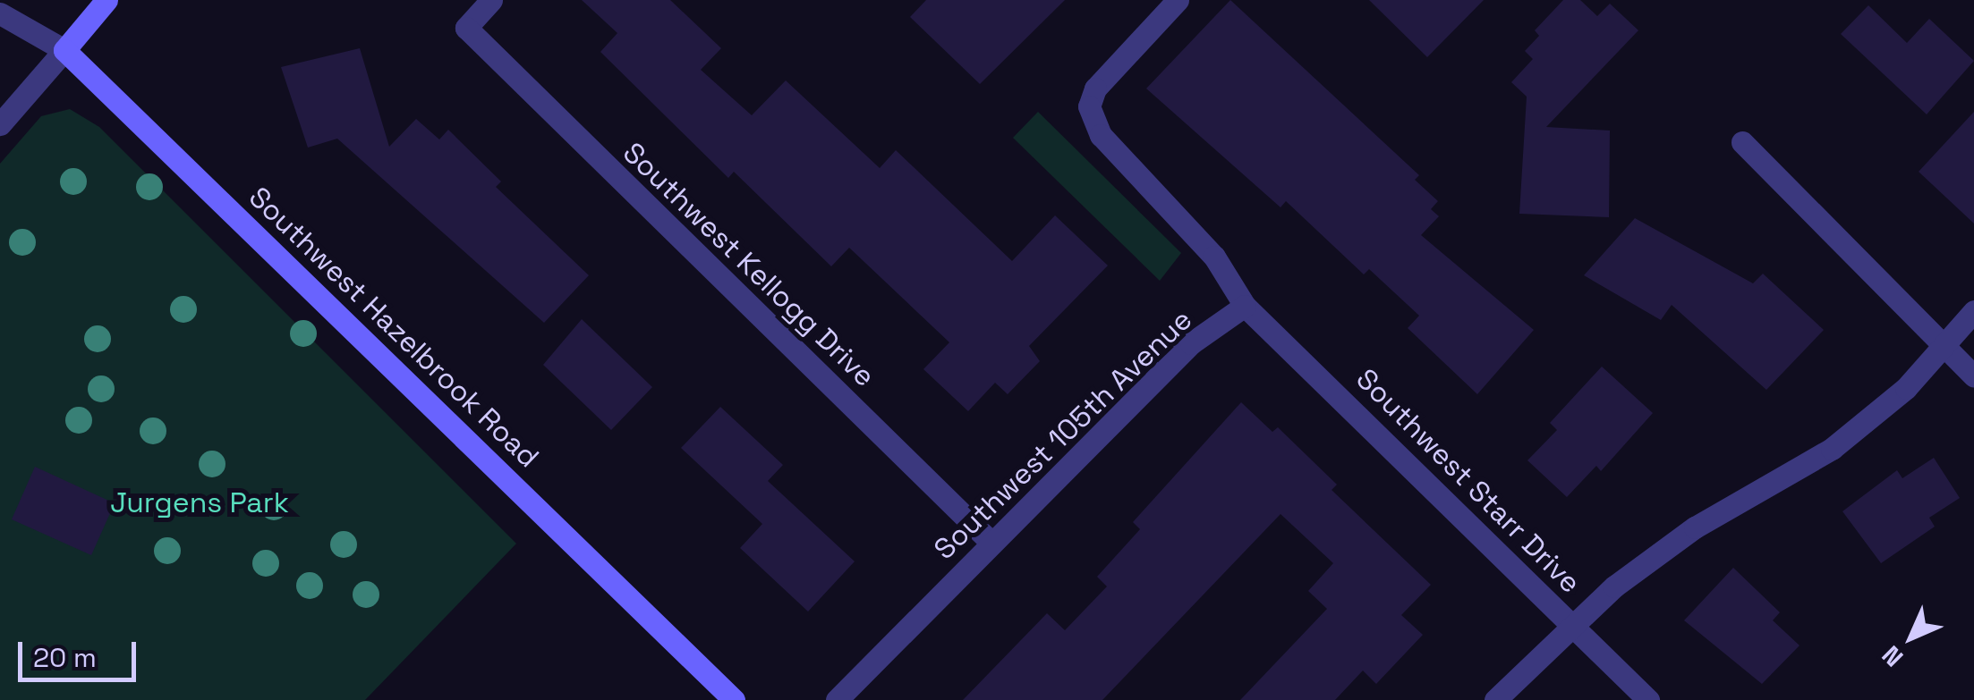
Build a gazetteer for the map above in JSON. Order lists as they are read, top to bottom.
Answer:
{
  "streets": {
    "street": [
      "Southwest Kellogg Drive",
      "Southwest Hazelbrook Road",
      "Southwest 105th Avenue",
      "Southwest Starr Drive"
    ]
  },
  "crossings": [
    ["Southwest Kellogg Drive", "Southwest 105th Avenue"],
    ["Southwest 105th Avenue", "Southwest Starr Drive"]
  ],
  "parks": ["Jurgens Park"],
  "scale_bar": "20 m",
  "north": "bottom left"
}
